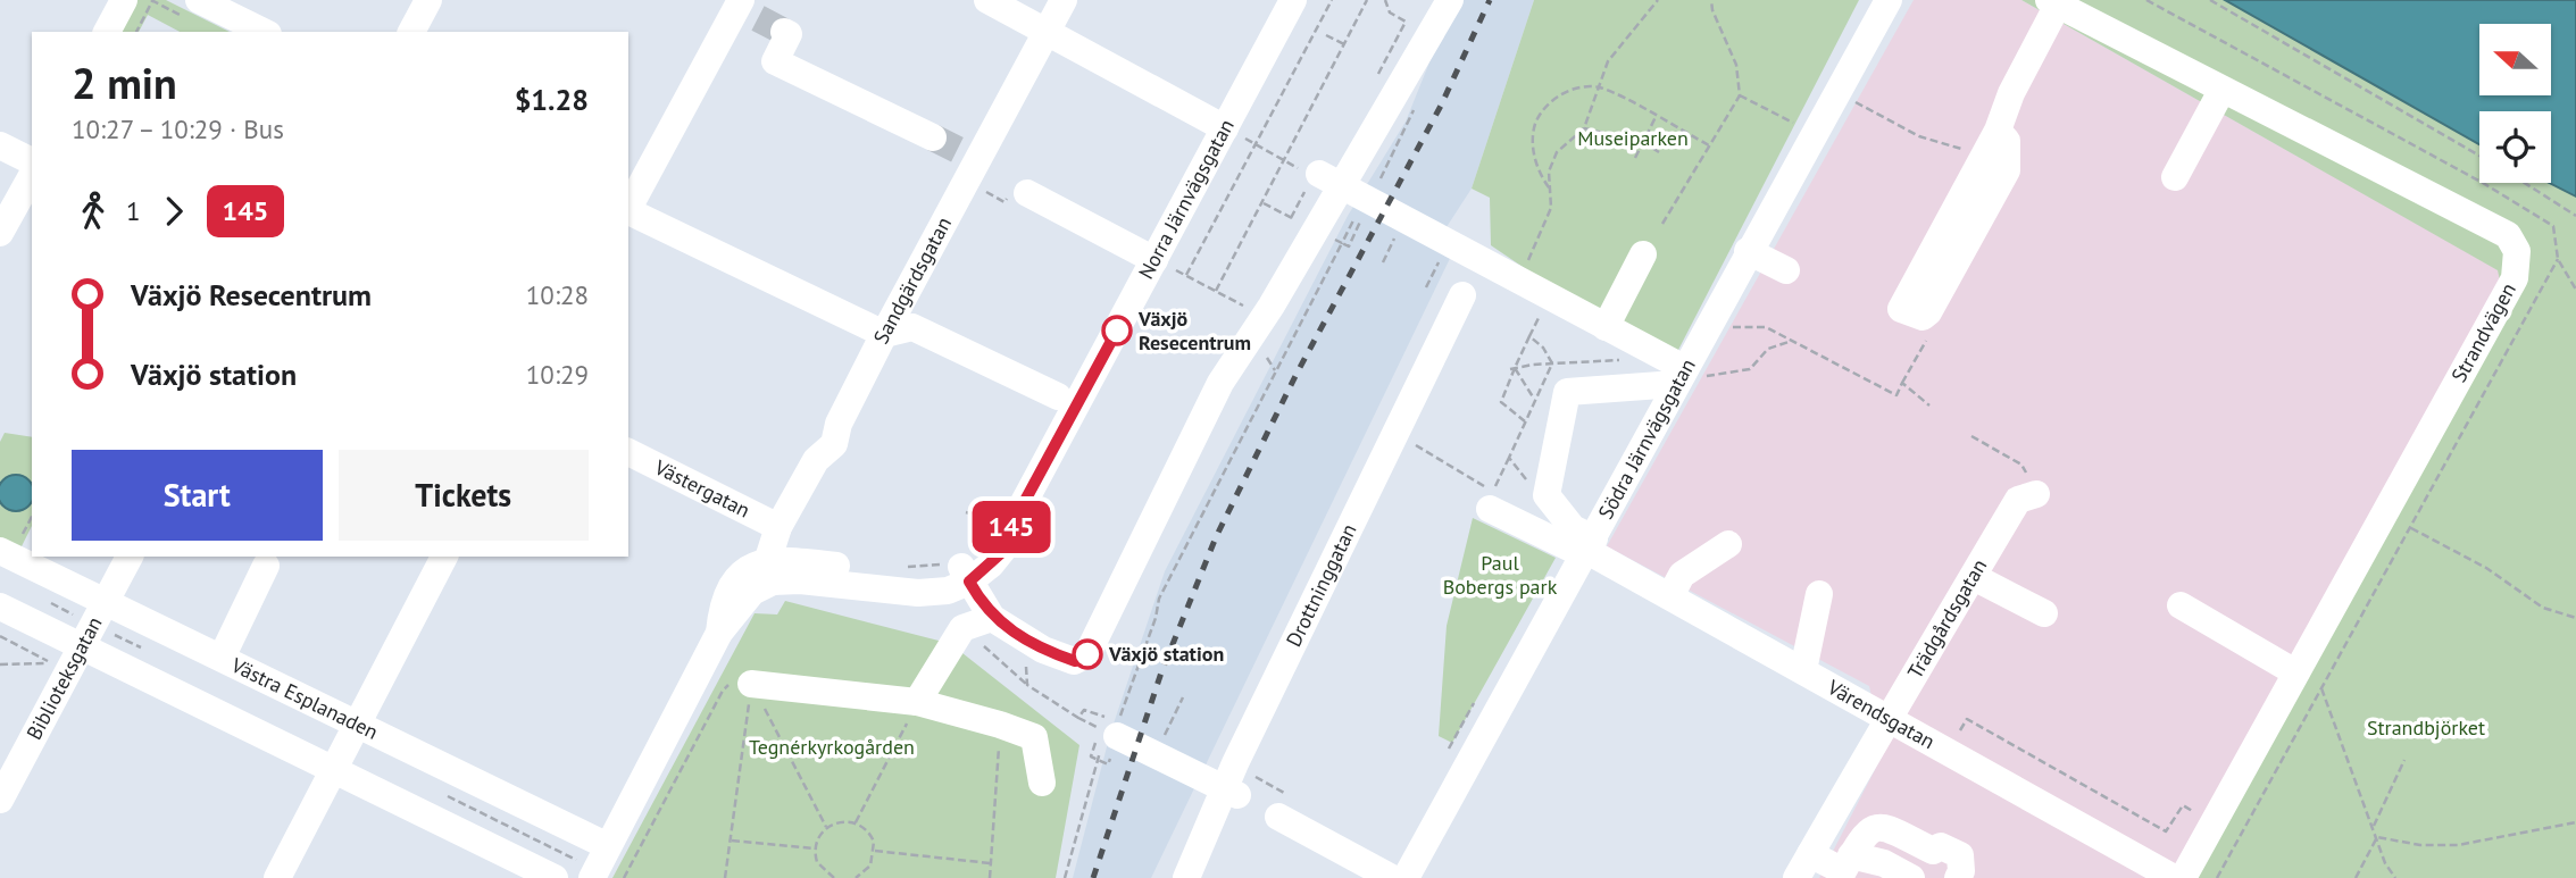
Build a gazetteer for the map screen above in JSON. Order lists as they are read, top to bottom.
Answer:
{
  "streets": {
    "street": [
      "Norra Järnvägsgatan",
      "Sandgärdsgatan",
      "Strandvägen",
      "Södra Järnvägsgatan",
      "Västergatan",
      "Drottninggatan",
      "Trädgårdsgatan",
      "Biblioteksgatan",
      "Västra Esplanaden",
      "Värendsgatan"
    ]
  },
  "crossings": [
    ["Norra Järnvägsgatan", "Sandgärdsgatan"],
    ["Sandgärdsgatan", "Västergatan"],
    ["Södra Järnvägsgatan", "Värendsgatan"],
    ["Trädgårdsgatan", "Värendsgatan"],
    ["Biblioteksgatan", "Västra Esplanaden"]
  ],
  "parks": [
    "Museiparken",
    "Paul Bobergs park",
    "Strandbjörket",
    "Tegnérkyrkogården"
  ],
  "places": ["Växjö Resecentrum", "Växjö station"],
  "lines": ["bus line 145"],
  "north": "left",
  "page": {
    "on_map": "145",
    "heading": ["2 min", "10:27 – 10:29 · Bus", "$1.28"],
    "legs": ["1", "145"],
    "list": [
      {
        "name": "Växjö Resecentrum",
        "value": "10:28"
      },
      {
        "name": "Växjö station",
        "value": "10:29"
      }
    ],
    "buttons": ["Start", "Tickets"]
  }
}
